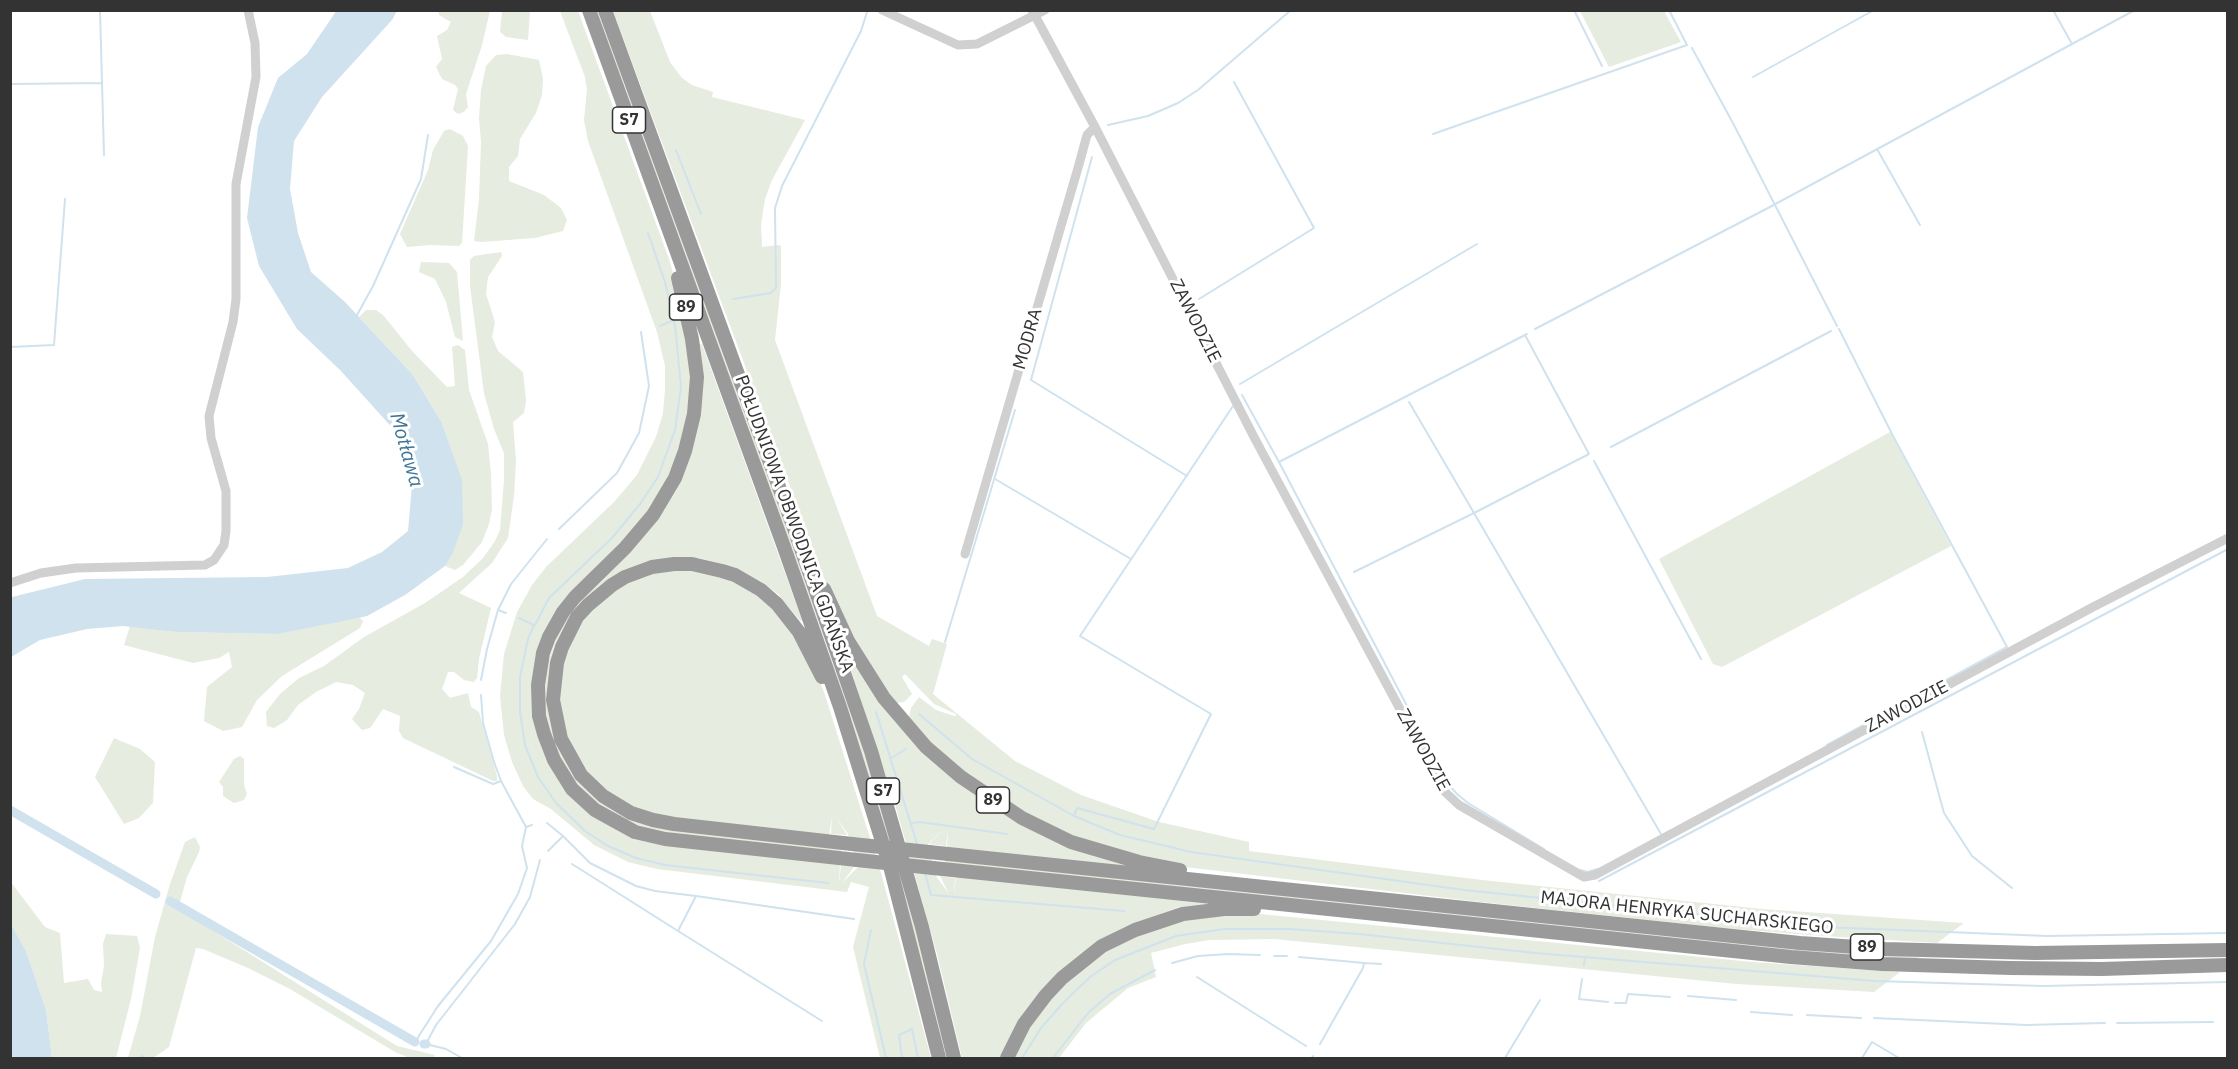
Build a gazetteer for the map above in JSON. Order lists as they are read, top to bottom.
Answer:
{
  "streets": {
    "highway": [
      "S7",
      "89",
      "POŁUDNIOWA OBWODNICA GDAŃSKA",
      "MAJORA HENRYKA SUCHARSKIEGO"
    ],
    "street": ["ZAWODZIE", "MODRA"]
  },
  "crossings": [
    ["89", "POŁUDNIOWA OBWODNICA GDAŃSKA"],
    ["89", "MAJORA HENRYKA SUCHARSKIEGO"],
    ["ZAWODZIE", "MODRA"]
  ],
  "water": ["Motława"]
}
